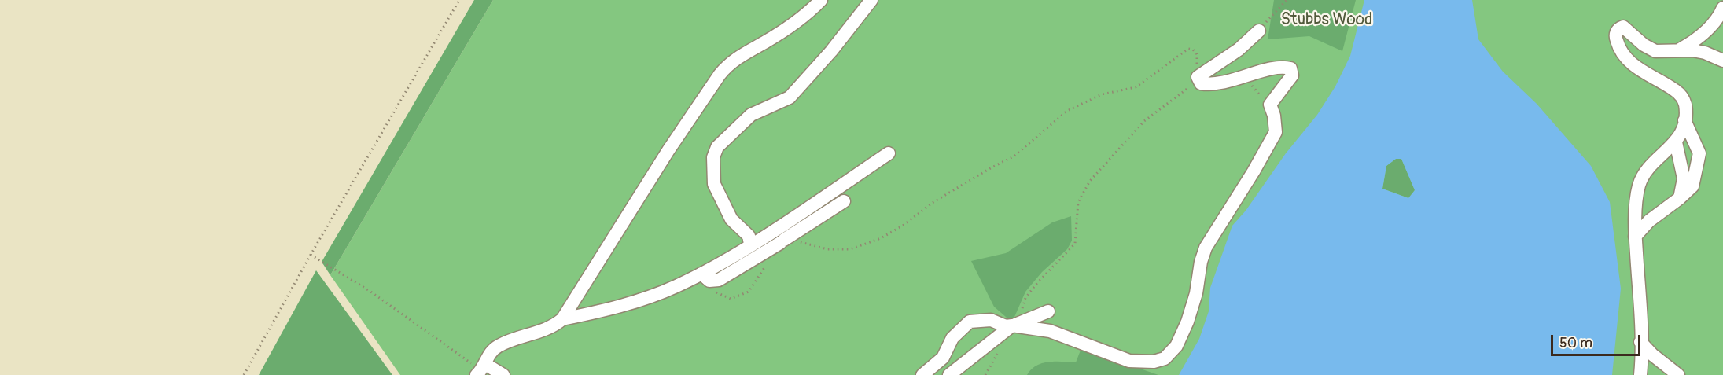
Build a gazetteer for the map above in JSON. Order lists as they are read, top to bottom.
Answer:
{
  "parks": ["Stubbs Wood"],
  "scale_bar": "50 m"
}
